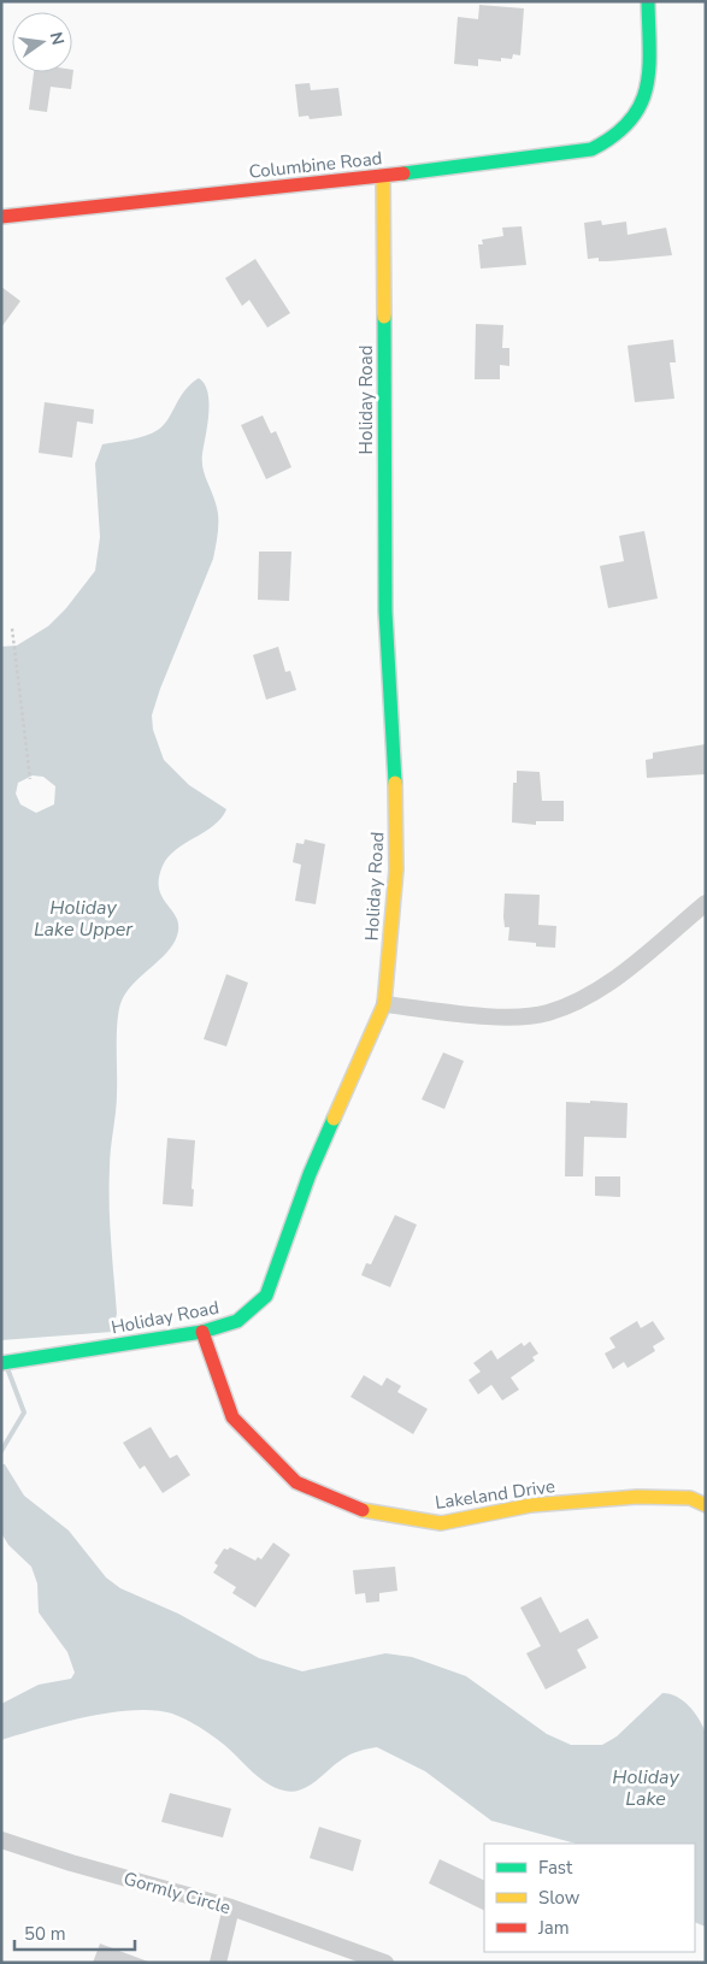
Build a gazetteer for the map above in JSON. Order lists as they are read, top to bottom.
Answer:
{
  "streets": {
    "street": [
      "Columbine Road",
      "Holiday Road",
      "Lakeland Drive",
      "Gormly Circle"
    ]
  },
  "crossings": [
    ["Columbine Road", "Holiday Road"],
    ["Holiday Road", "Lakeland Drive"]
  ],
  "water": ["Holiday Lake Upper", "Holiday Lake"],
  "legend": ["Fast", "Slow", "Jam"],
  "scale_bar": "50 m",
  "north": "right"
}
